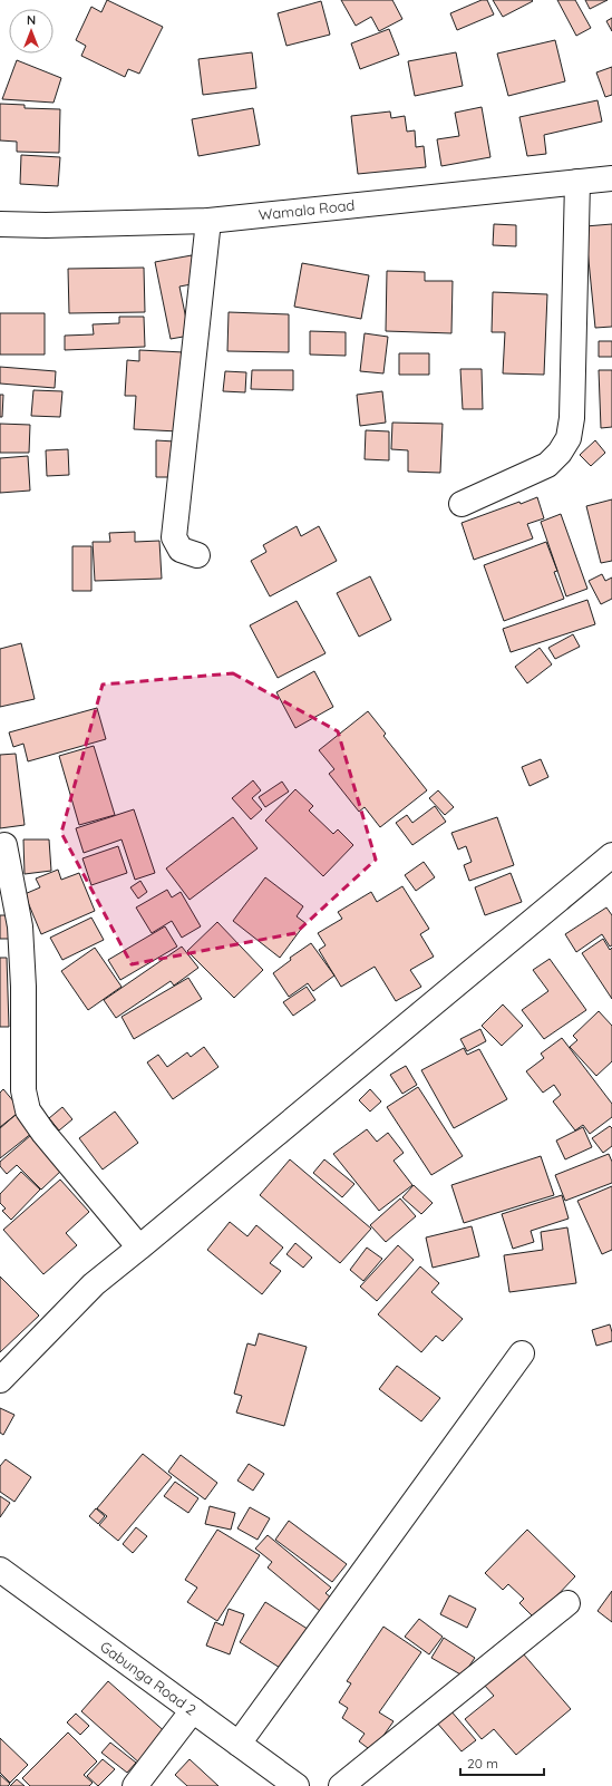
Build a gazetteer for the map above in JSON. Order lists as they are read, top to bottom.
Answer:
{
  "streets": {
    "street": ["Wamala Road", "Gabunga Road 2"]
  },
  "scale_bar": "20 m",
  "north": "top"
}
